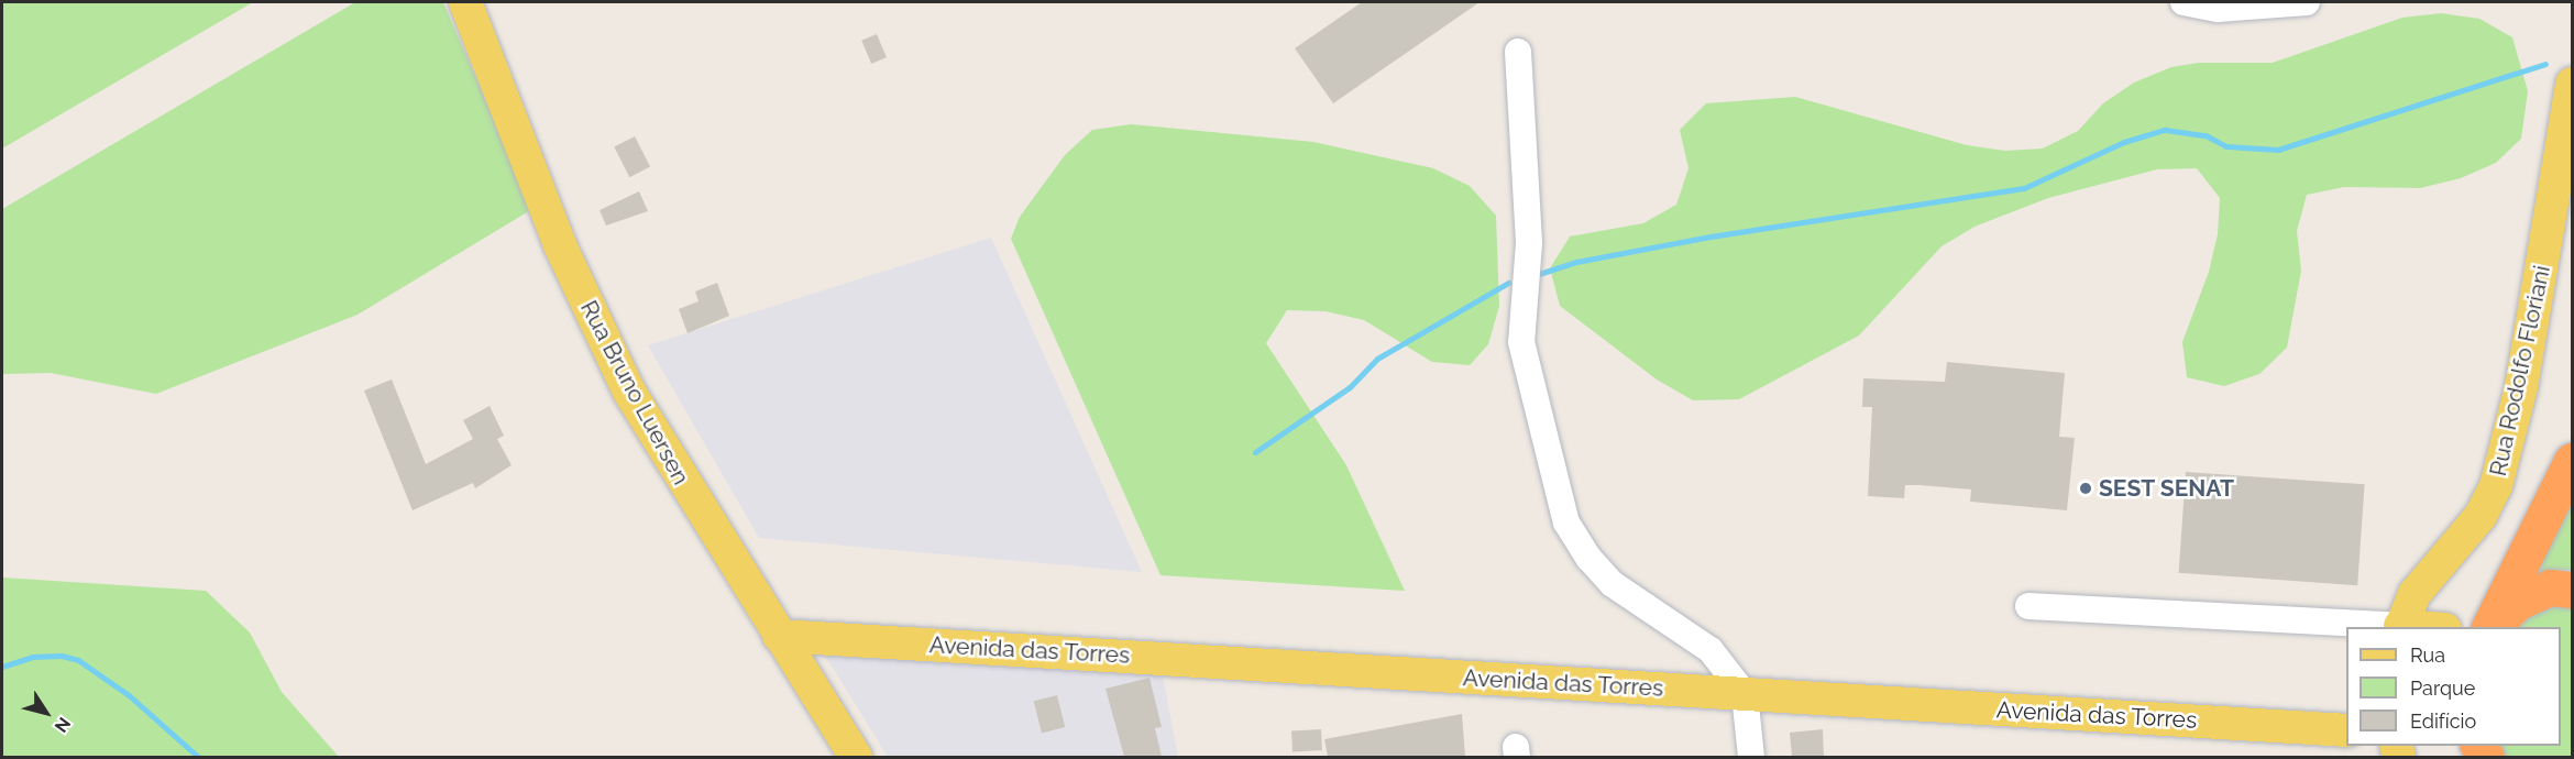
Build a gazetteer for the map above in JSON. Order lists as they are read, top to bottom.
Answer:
{
  "streets": {
    "main road": ["Rua Rodolfo Floriani", "Rua Bruno Luersen", "Avenida das Torres"]
  },
  "crossings": [
    ["Rua Bruno Luersen", "Avenida das Torres"]
  ],
  "places": ["SEST SENAT"],
  "legend": ["Rua", "Parque", "Edifício"],
  "north": "bottom right"
}
